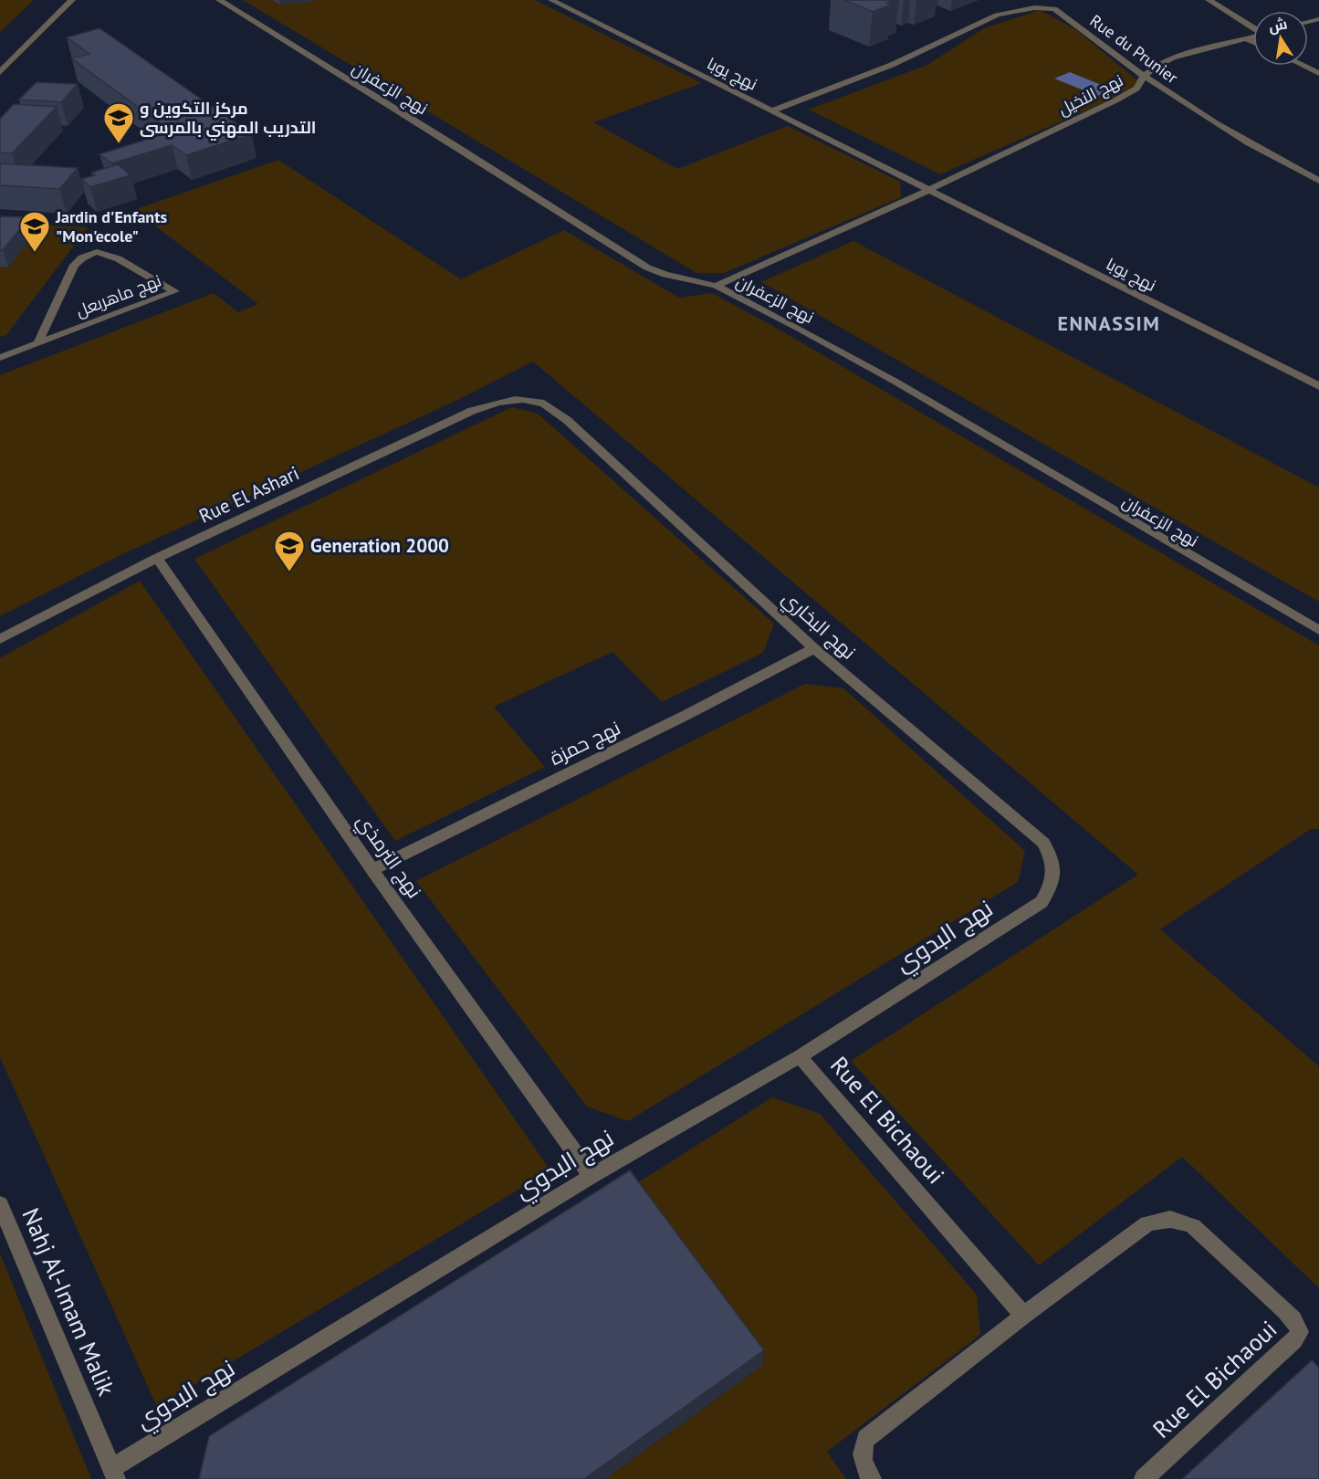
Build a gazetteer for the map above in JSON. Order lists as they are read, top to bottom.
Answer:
{
  "streets": {
    "street": [
      "Rue du Prunier",
      "نهج يوبا",
      "نهج الزعفران",
      "نهج النخيل",
      "نهج ماهربعل",
      "Rue El Ashari",
      "نهج البخاري",
      "نهج حمزة",
      "نهج الترمذي",
      "نهج البدوي",
      "Rue El Bichaoui",
      "Nahj Al-Imam Malik"
    ]
  },
  "crossings": [
    ["Rue du Prunier", "نهج يوبا"],
    ["Rue du Prunier", "نهج النخيل"],
    ["نهج يوبا", "نهج النخيل"],
    ["Rue El Ashari", "نهج البخاري"],
    ["Rue El Ashari", "نهج الترمذي"],
    ["نهج البخاري", "نهج حمزة"],
    ["نهج البخاري", "نهج البدوي"],
    ["نهج حمزة", "نهج الترمذي"],
    ["نهج الترمذي", "نهج البدوي"],
    ["نهج البدوي", "Rue El Bichaoui"],
    ["نهج البدوي", "Nahj Al-Imam Malik"]
  ],
  "districts": ["ENNASSIM"],
  "places": {
    "school or university": ["مركز التكوين و التدريب المهني بالمرسى", "Jardin d'Enfants \"Mon'ecole\"", "Generation 2000"]
  },
  "north": "top"
}
